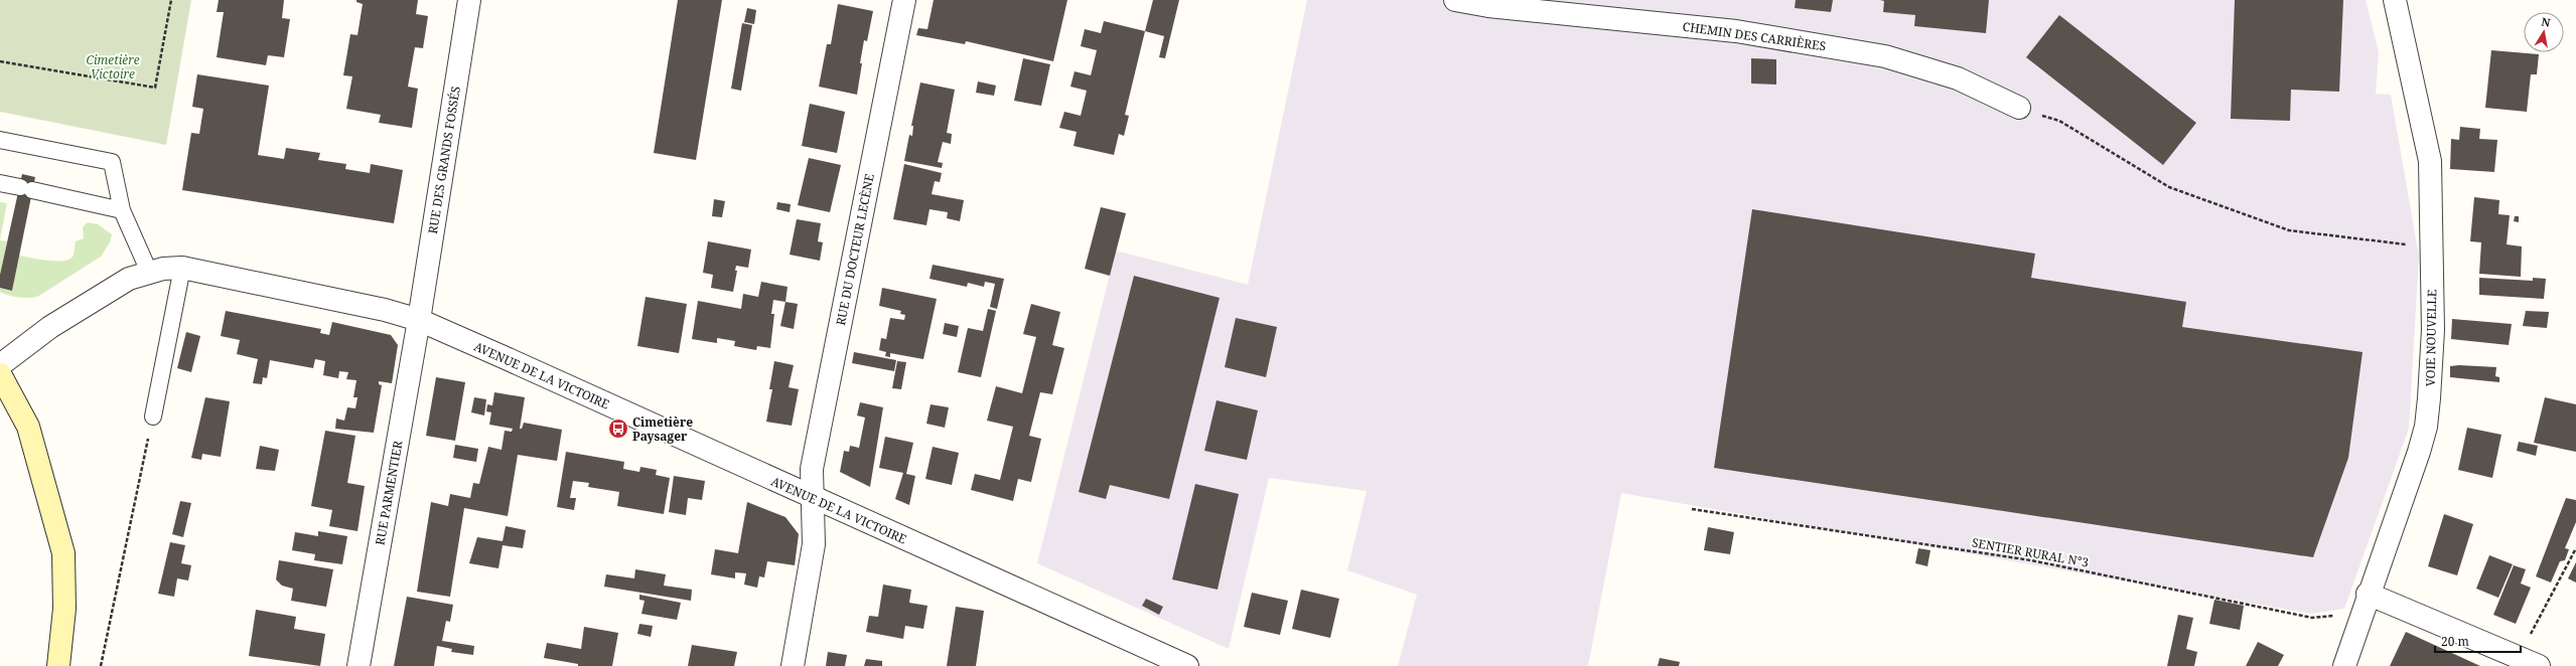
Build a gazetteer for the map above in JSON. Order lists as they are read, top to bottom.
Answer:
{
  "streets": {
    "street": [
      "CHEMIN DES CARRIÈRES",
      "RUE DES GRANDS FOSSÉS",
      "RUE DU DOCTEUR LECÈNE",
      "VOIE NOUVELLE",
      "AVENUE DE LA VICTOIRE",
      "RUE PARMENTIER"
    ],
    "path": ["SENTIER RURAL N°3"]
  },
  "crossings": [
    ["RUE DES GRANDS FOSSÉS", "AVENUE DE LA VICTOIRE"],
    ["RUE DES GRANDS FOSSÉS", "RUE PARMENTIER"],
    ["RUE DU DOCTEUR LECÈNE", "AVENUE DE LA VICTOIRE"],
    ["VOIE NOUVELLE", "SENTIER RURAL N°3"],
    ["AVENUE DE LA VICTOIRE", "RUE PARMENTIER"]
  ],
  "parks": ["Cimetière Victoire"],
  "places": {
    "bus stop": ["Cimetière Paysager"]
  },
  "scale_bar": "20 m",
  "north": "top"
}
